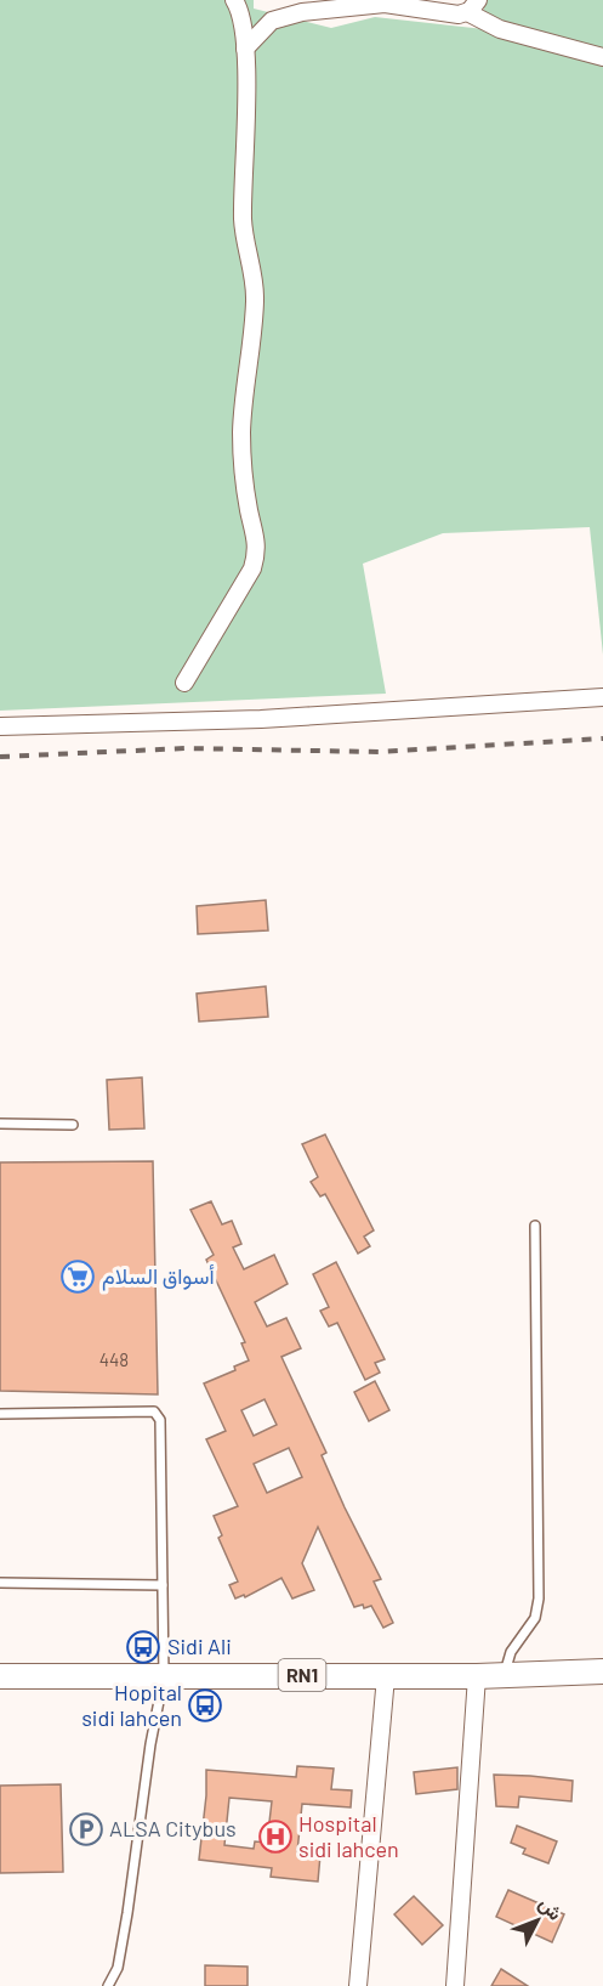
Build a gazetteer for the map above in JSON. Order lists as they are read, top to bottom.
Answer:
{
  "streets": {
    "main road": ["RN1"]
  },
  "places": {
    "supermarket": ["أسواق السلام"],
    "bus stop": ["Sidi Ali", "Hopital sidi lahcen"],
    "parking": ["ALSA Citybus"],
    "hospital": ["Hospital sidi lahcen"]
  },
  "house_numbers": ["448"],
  "north": "top right"
}
